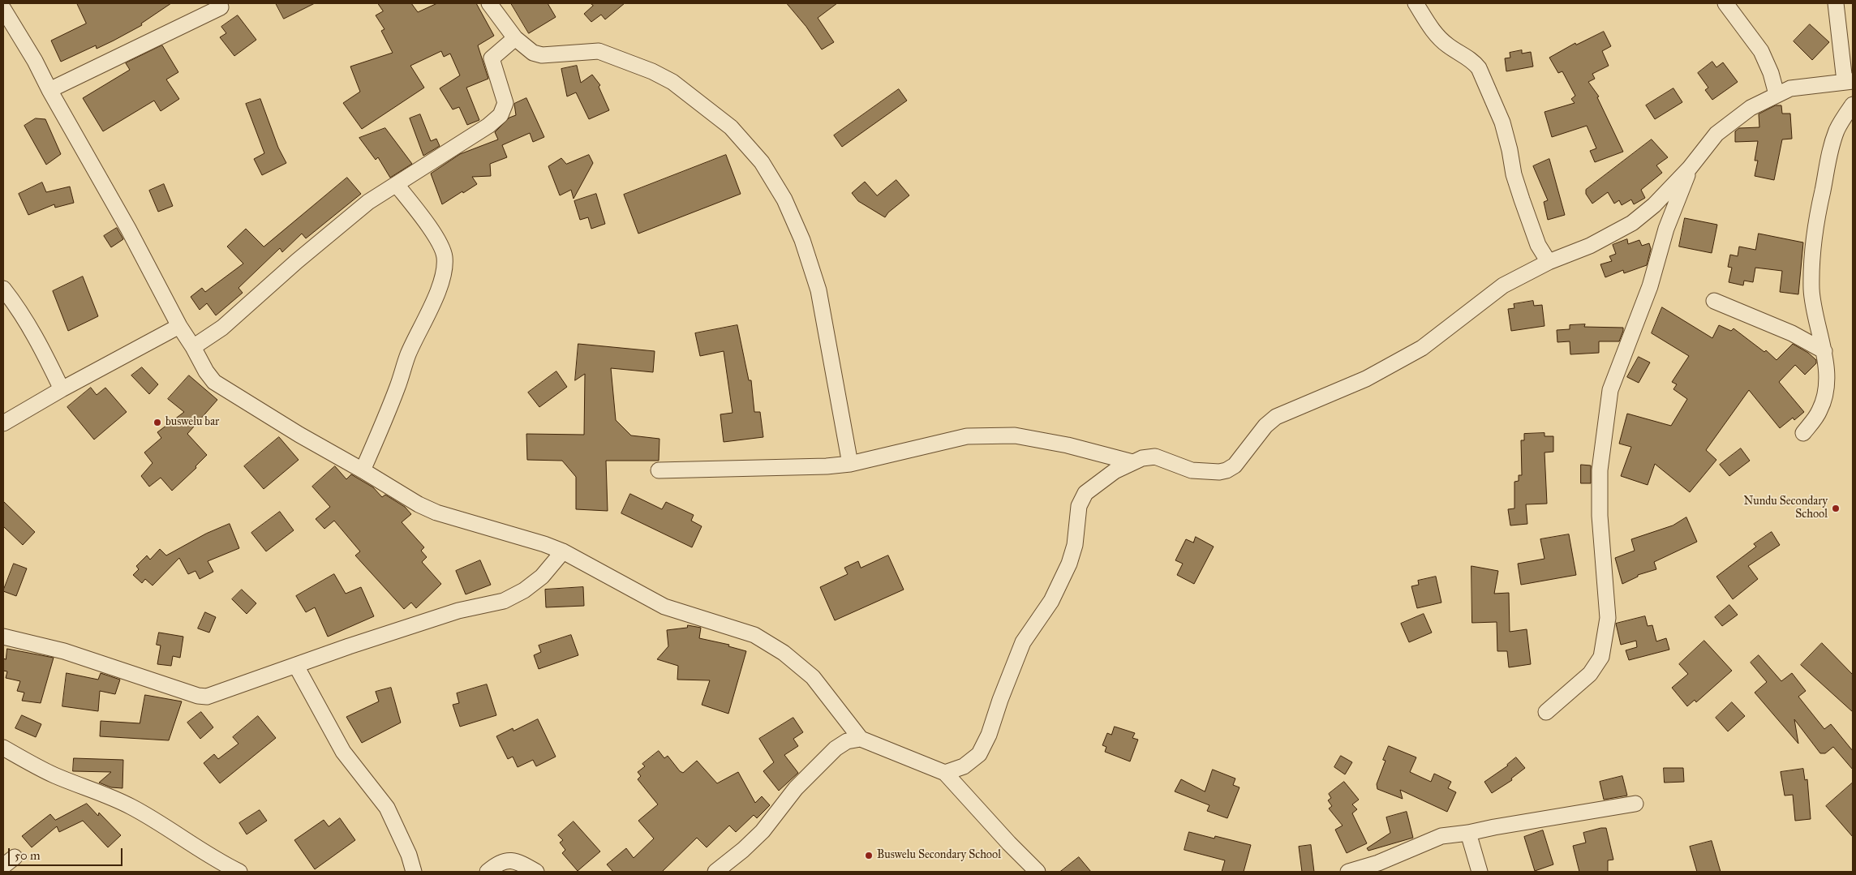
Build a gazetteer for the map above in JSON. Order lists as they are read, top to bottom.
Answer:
{
  "places": ["buswelu bar", "Nundu Secondary School", "Buswelu Secondary School"],
  "scale_bar": "50 m"
}
